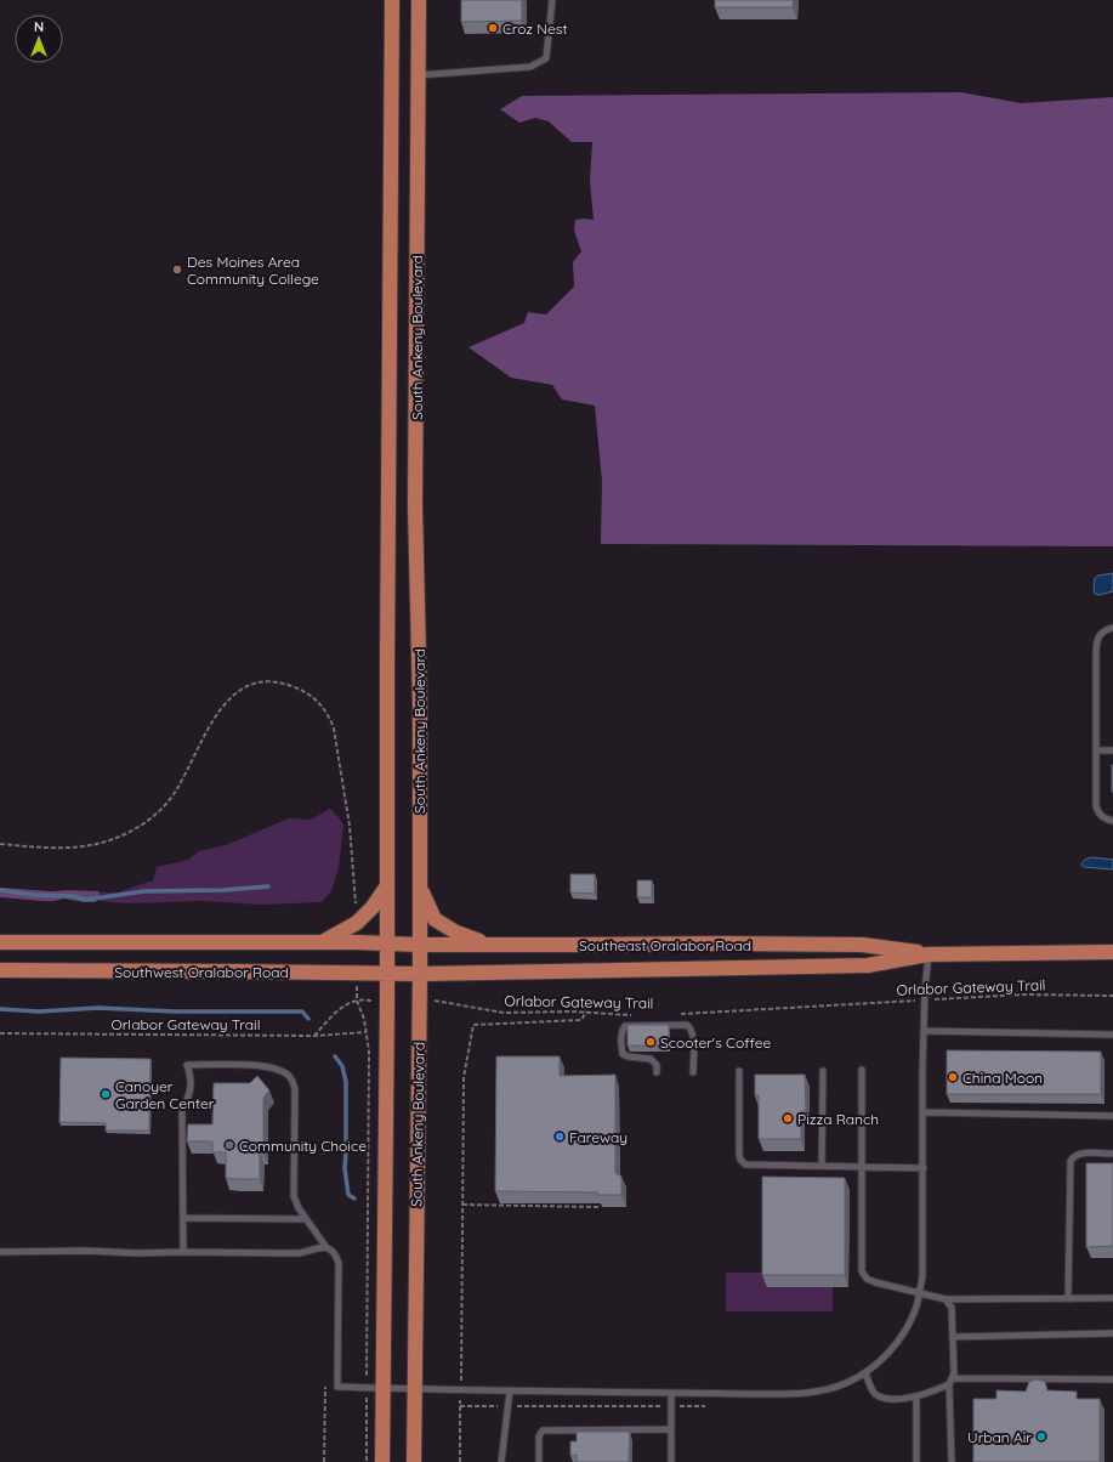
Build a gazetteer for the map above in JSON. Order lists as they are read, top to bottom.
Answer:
{
  "streets": {
    "main road": ["South Ankeny Boulevard", "Southeast Oralabor Road", "Southwest Oralabor Road"],
    "path": ["Orlabor Gateway Trail"]
  },
  "crossings": [
    ["South Ankeny Boulevard", "Southeast Oralabor Road"],
    ["South Ankeny Boulevard", "Southwest Oralabor Road"],
    ["South Ankeny Boulevard", "Orlabor Gateway Trail"],
    ["Southeast Oralabor Road", "Southwest Oralabor Road"]
  ],
  "places": [
    "Croz Nest",
    "Des Moines Area Community College",
    "Scooter's Coffee",
    "China Moon",
    "Canoyer Garden Center",
    "Pizza Ranch",
    "Fareway",
    "Community Choice",
    "Urban Air"
  ],
  "north": "top"
}
